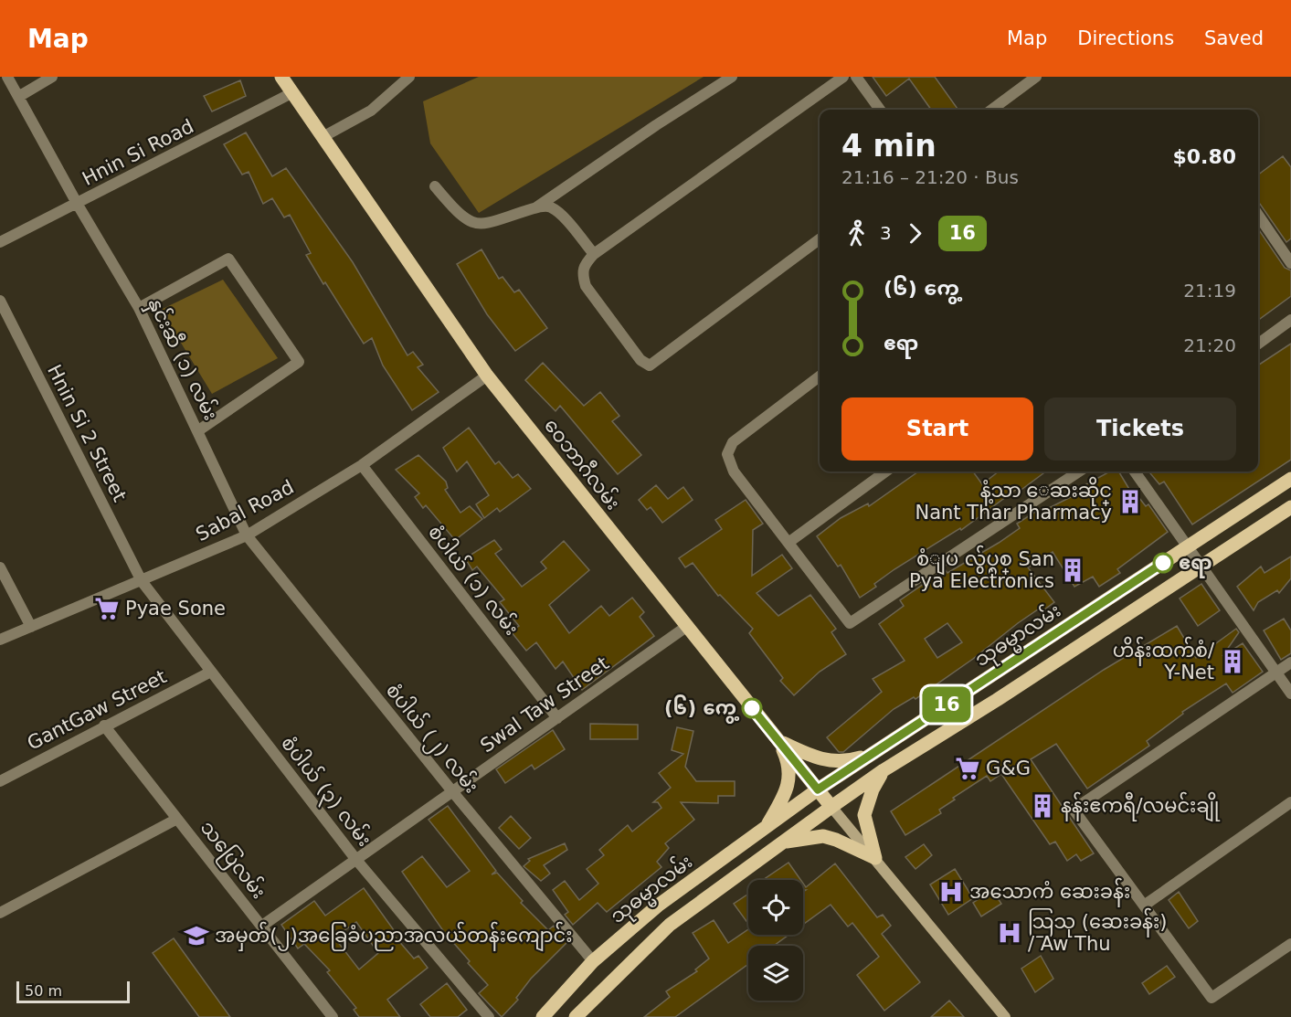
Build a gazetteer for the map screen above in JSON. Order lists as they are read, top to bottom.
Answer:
{
  "streets": {
    "main road": ["ဝေဘာဂီလမ်း", "သုဓမ္မာလမ်း"],
    "street": [
      "Hnin Si Road",
      "နှင်းဆီ (၁) လမ်း",
      "Hnin Si 2 Street",
      "Sabal Road",
      "စံပါယ် (၁) လမ်း",
      "Swal Taw Street",
      "GantGaw Street",
      "စံပါယ် (၂) လမ်း",
      "စံပါယ် (၃) လမ်း",
      "သပြေလမ်း"
    ]
  },
  "crossings": [
    ["Hnin Si Road", "နှင်းဆီ (၁) လမ်း"],
    ["Hnin Si Road", "ဝေဘာဂီလမ်း"],
    ["နှင်းဆီ (၁) လမ်း", "Sabal Road"],
    ["နှင်းဆီ (၁) လမ်း", "စံပါယ် (၂) လမ်း"],
    ["Hnin Si 2 Street", "Sabal Road"],
    ["Hnin Si 2 Street", "စံပါယ် (၃) လမ်း"],
    ["ဝေဘာဂီလမ်း", "Sabal Road"],
    ["ဝေဘာဂီလမ်း", "သုဓမ္မာလမ်း"],
    ["ဝေဘာဂီလမ်း", "Swal Taw Street"],
    ["Sabal Road", "စံပါယ် (၁) လမ်း"],
    ["Sabal Road", "စံပါယ် (၂) လမ်း"],
    ["Sabal Road", "စံပါယ် (၃) လမ်း"],
    ["စံပါယ် (၁) လမ်း", "Swal Taw Street"],
    ["သုဓမ္မာလမ်း", "စံပါယ် (၂) လမ်း"],
    ["Swal Taw Street", "စံပါယ် (၂) လမ်း"],
    ["Swal Taw Street", "စံပါယ် (၃) လမ်း"],
    ["Swal Taw Street", "သပြေလမ်း"],
    ["GantGaw Street", "စံပါယ် (၃) လမ်း"],
    ["GantGaw Street", "သပြေလမ်း"]
  ],
  "places": {
    "building": [
      "နံ့သာ ေဆးဆိုင္ Nant Thar Pharmacy",
      "စံျပ လ်ွပ္စစ္ San Pya Electronics",
      "ဟိန်းထက်စံ/ Y-Net",
      "နန်းဧကရီ/လမင်းချို"
    ],
    "other": ["ဧရာ", "(၆) ကွေ့"],
    "supermarket": ["Pyae Sone", "G&G"],
    "hospital": ["အသောကံ ဆေးခန်း", "သြသု (ဆေးခန်း) / Aw Thu"],
    "school or university": ["အမှတ်(၂)အခြေခံပညာအလယ်တန်းကျောင်း"]
  },
  "lines": ["bus line 16"],
  "scale_bar": "50 m",
  "page": {
    "header": "Map",
    "nav": ["Map", "Directions", "Saved"],
    "on_map": "16",
    "heading": ["4 min", "21:16 – 21:20 · Bus", "$0.80"],
    "legs": ["3", "16"],
    "list": [
      {
        "name": "(၆) ကွေ့",
        "value": "21:19"
      },
      {
        "name": "ဧရာ",
        "value": "21:20"
      }
    ],
    "buttons": ["Start", "Tickets"],
    "scale": "50 m"
  }
}
